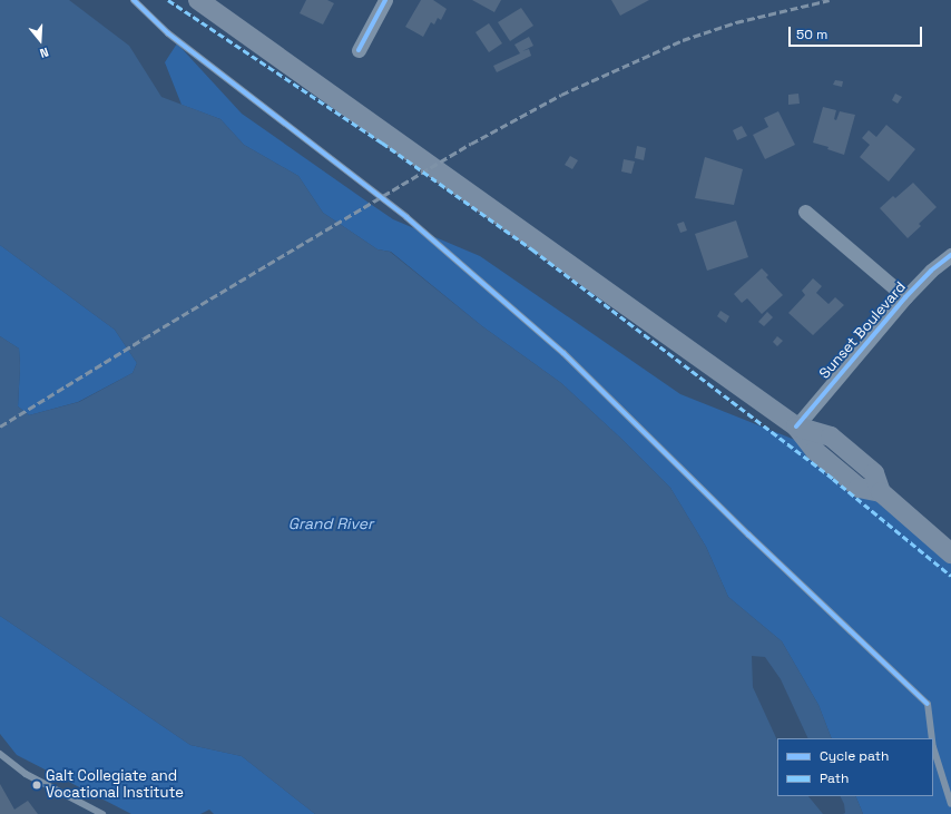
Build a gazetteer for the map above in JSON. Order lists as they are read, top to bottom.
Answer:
{
  "streets": {
    "street": ["Sunset Boulevard"]
  },
  "water": ["Grand River"],
  "places": ["Galt Collegiate and Vocational Institute"],
  "legend": ["Cycle path", "Path"],
  "scale_bar": "50 m",
  "north": "bottom"
}
